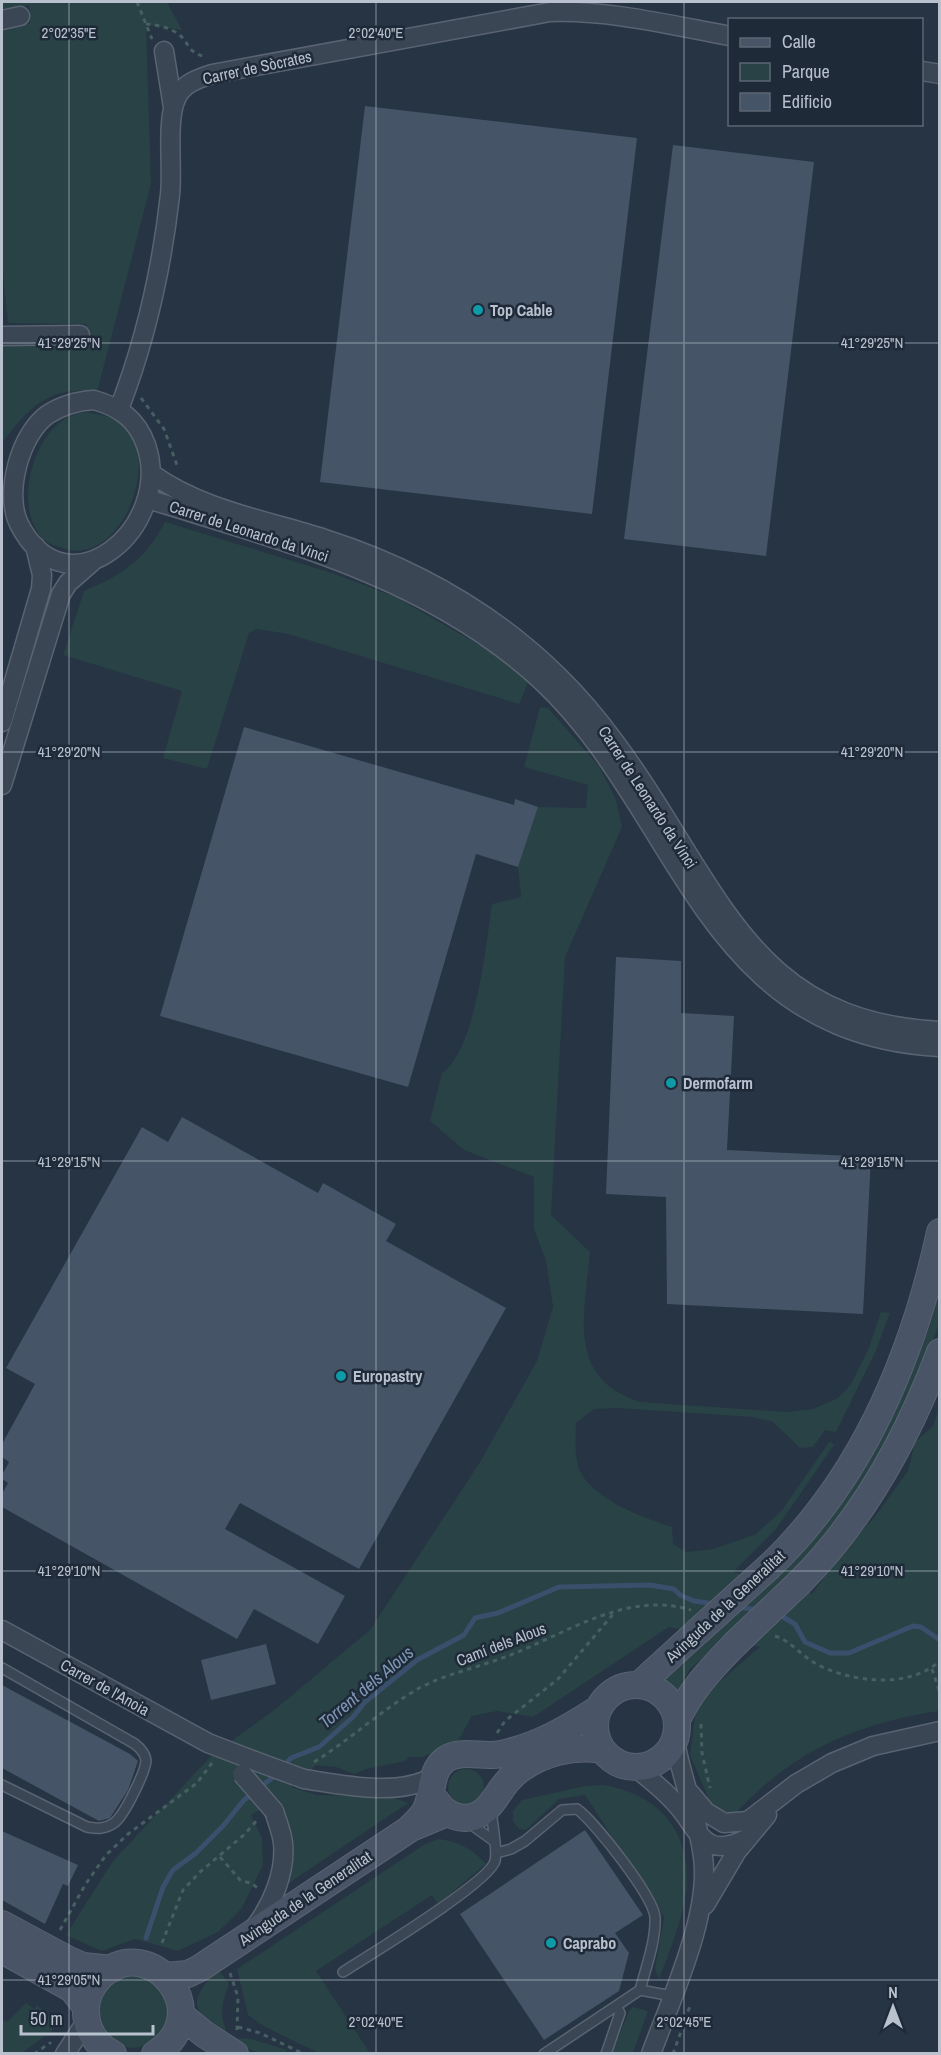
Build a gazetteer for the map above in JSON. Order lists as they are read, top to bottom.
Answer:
{
  "streets": {
    "street": [
      "Carrer de Sòcrates",
      "Carrer de Leonardo da Vinci",
      "Avinguda de la Generalitat",
      "Carrer de l'Anoia"
    ],
    "path": ["Camí dels Alous"]
  },
  "crossings": [
    ["Avinguda de la Generalitat", "Camí dels Alous"],
    ["Avinguda de la Generalitat", "Carrer de l'Anoia"],
    ["Camí dels Alous", "Carrer de l'Anoia"]
  ],
  "water": ["Torrent dels Alous"],
  "places": [
    "Top Cable",
    "Dermofarm",
    "Europastry",
    "Caprabo"
  ],
  "legend": ["Calle", "Parque", "Edificio"],
  "scale_bar": "50 m",
  "north": "top",
  "coordinates": [
    "2°02'35\"E",
    "2°02'40\"E",
    "41°29'25\"N",
    "41°29'20\"N",
    "41°29'15\"N",
    "41°29'10\"N",
    "41°29'05\"N",
    "2°02'45\"E"
  ]
}
